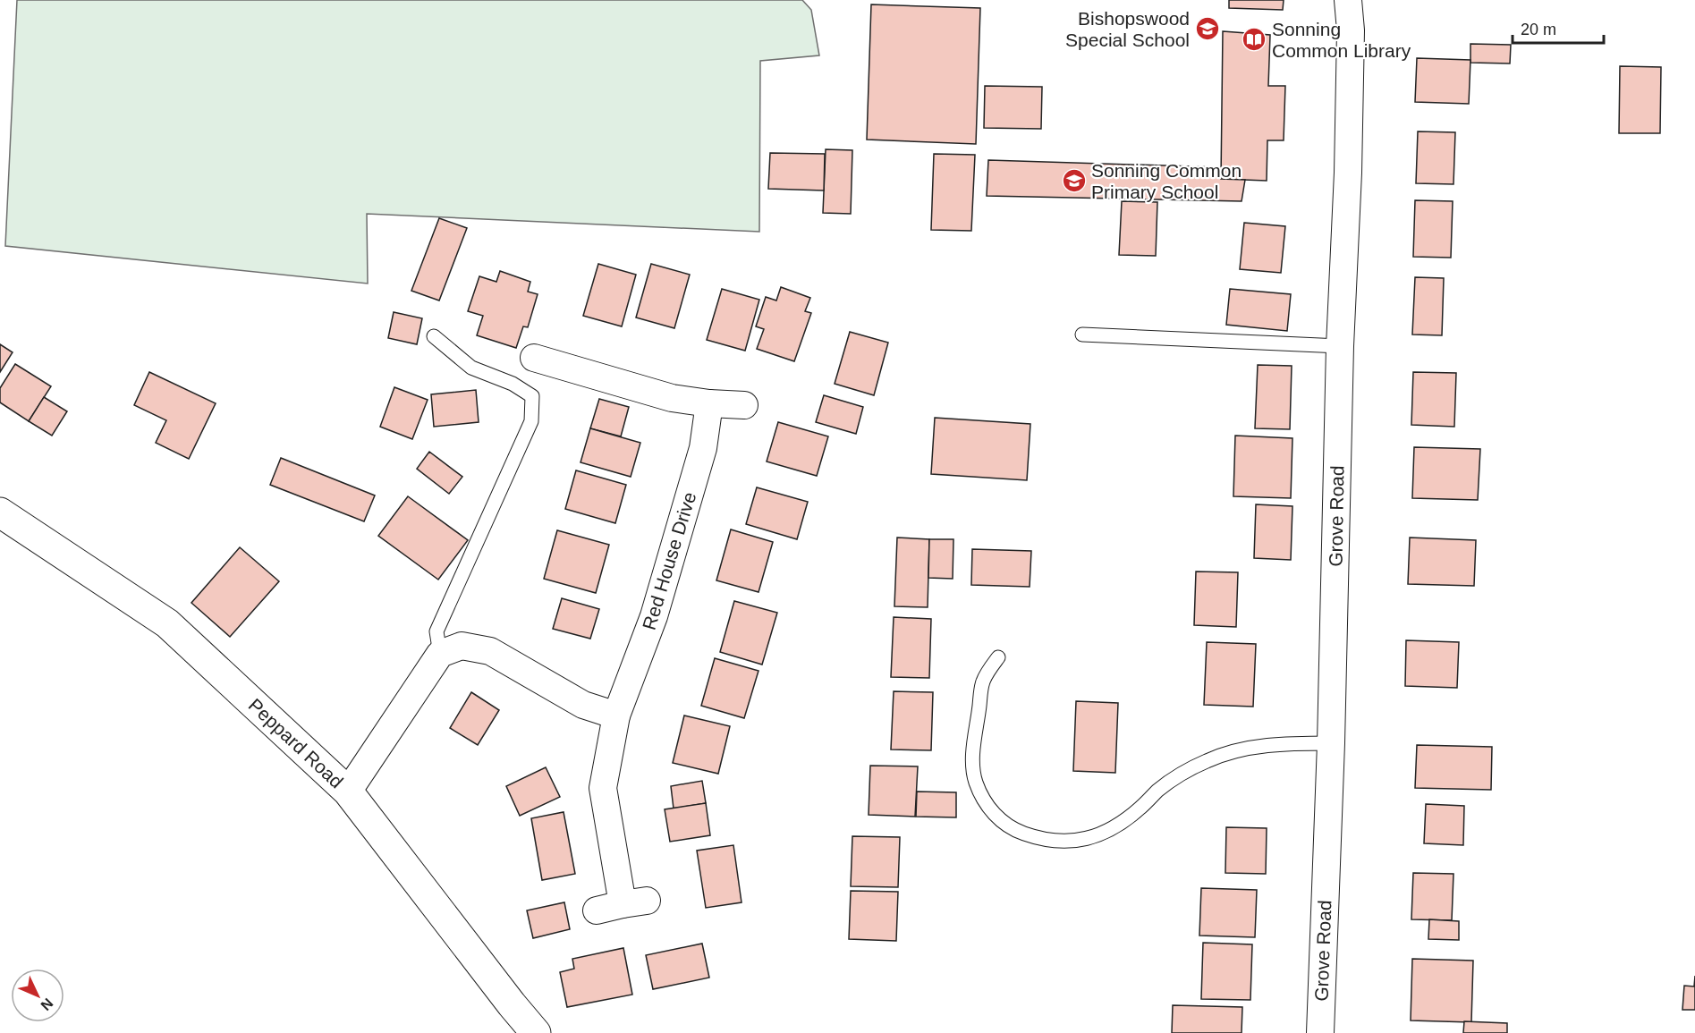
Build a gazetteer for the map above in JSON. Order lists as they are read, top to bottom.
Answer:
{
  "streets": {
    "main road": ["Peppard Road"],
    "street": ["Grove Road", "Red House Drive"]
  },
  "places": {
    "school or university": ["Bishopswood Special School", "Sonning Common Primary School"],
    "library": ["Sonning Common Library"]
  },
  "scale_bar": "20 m",
  "north": "bottom right"
}
